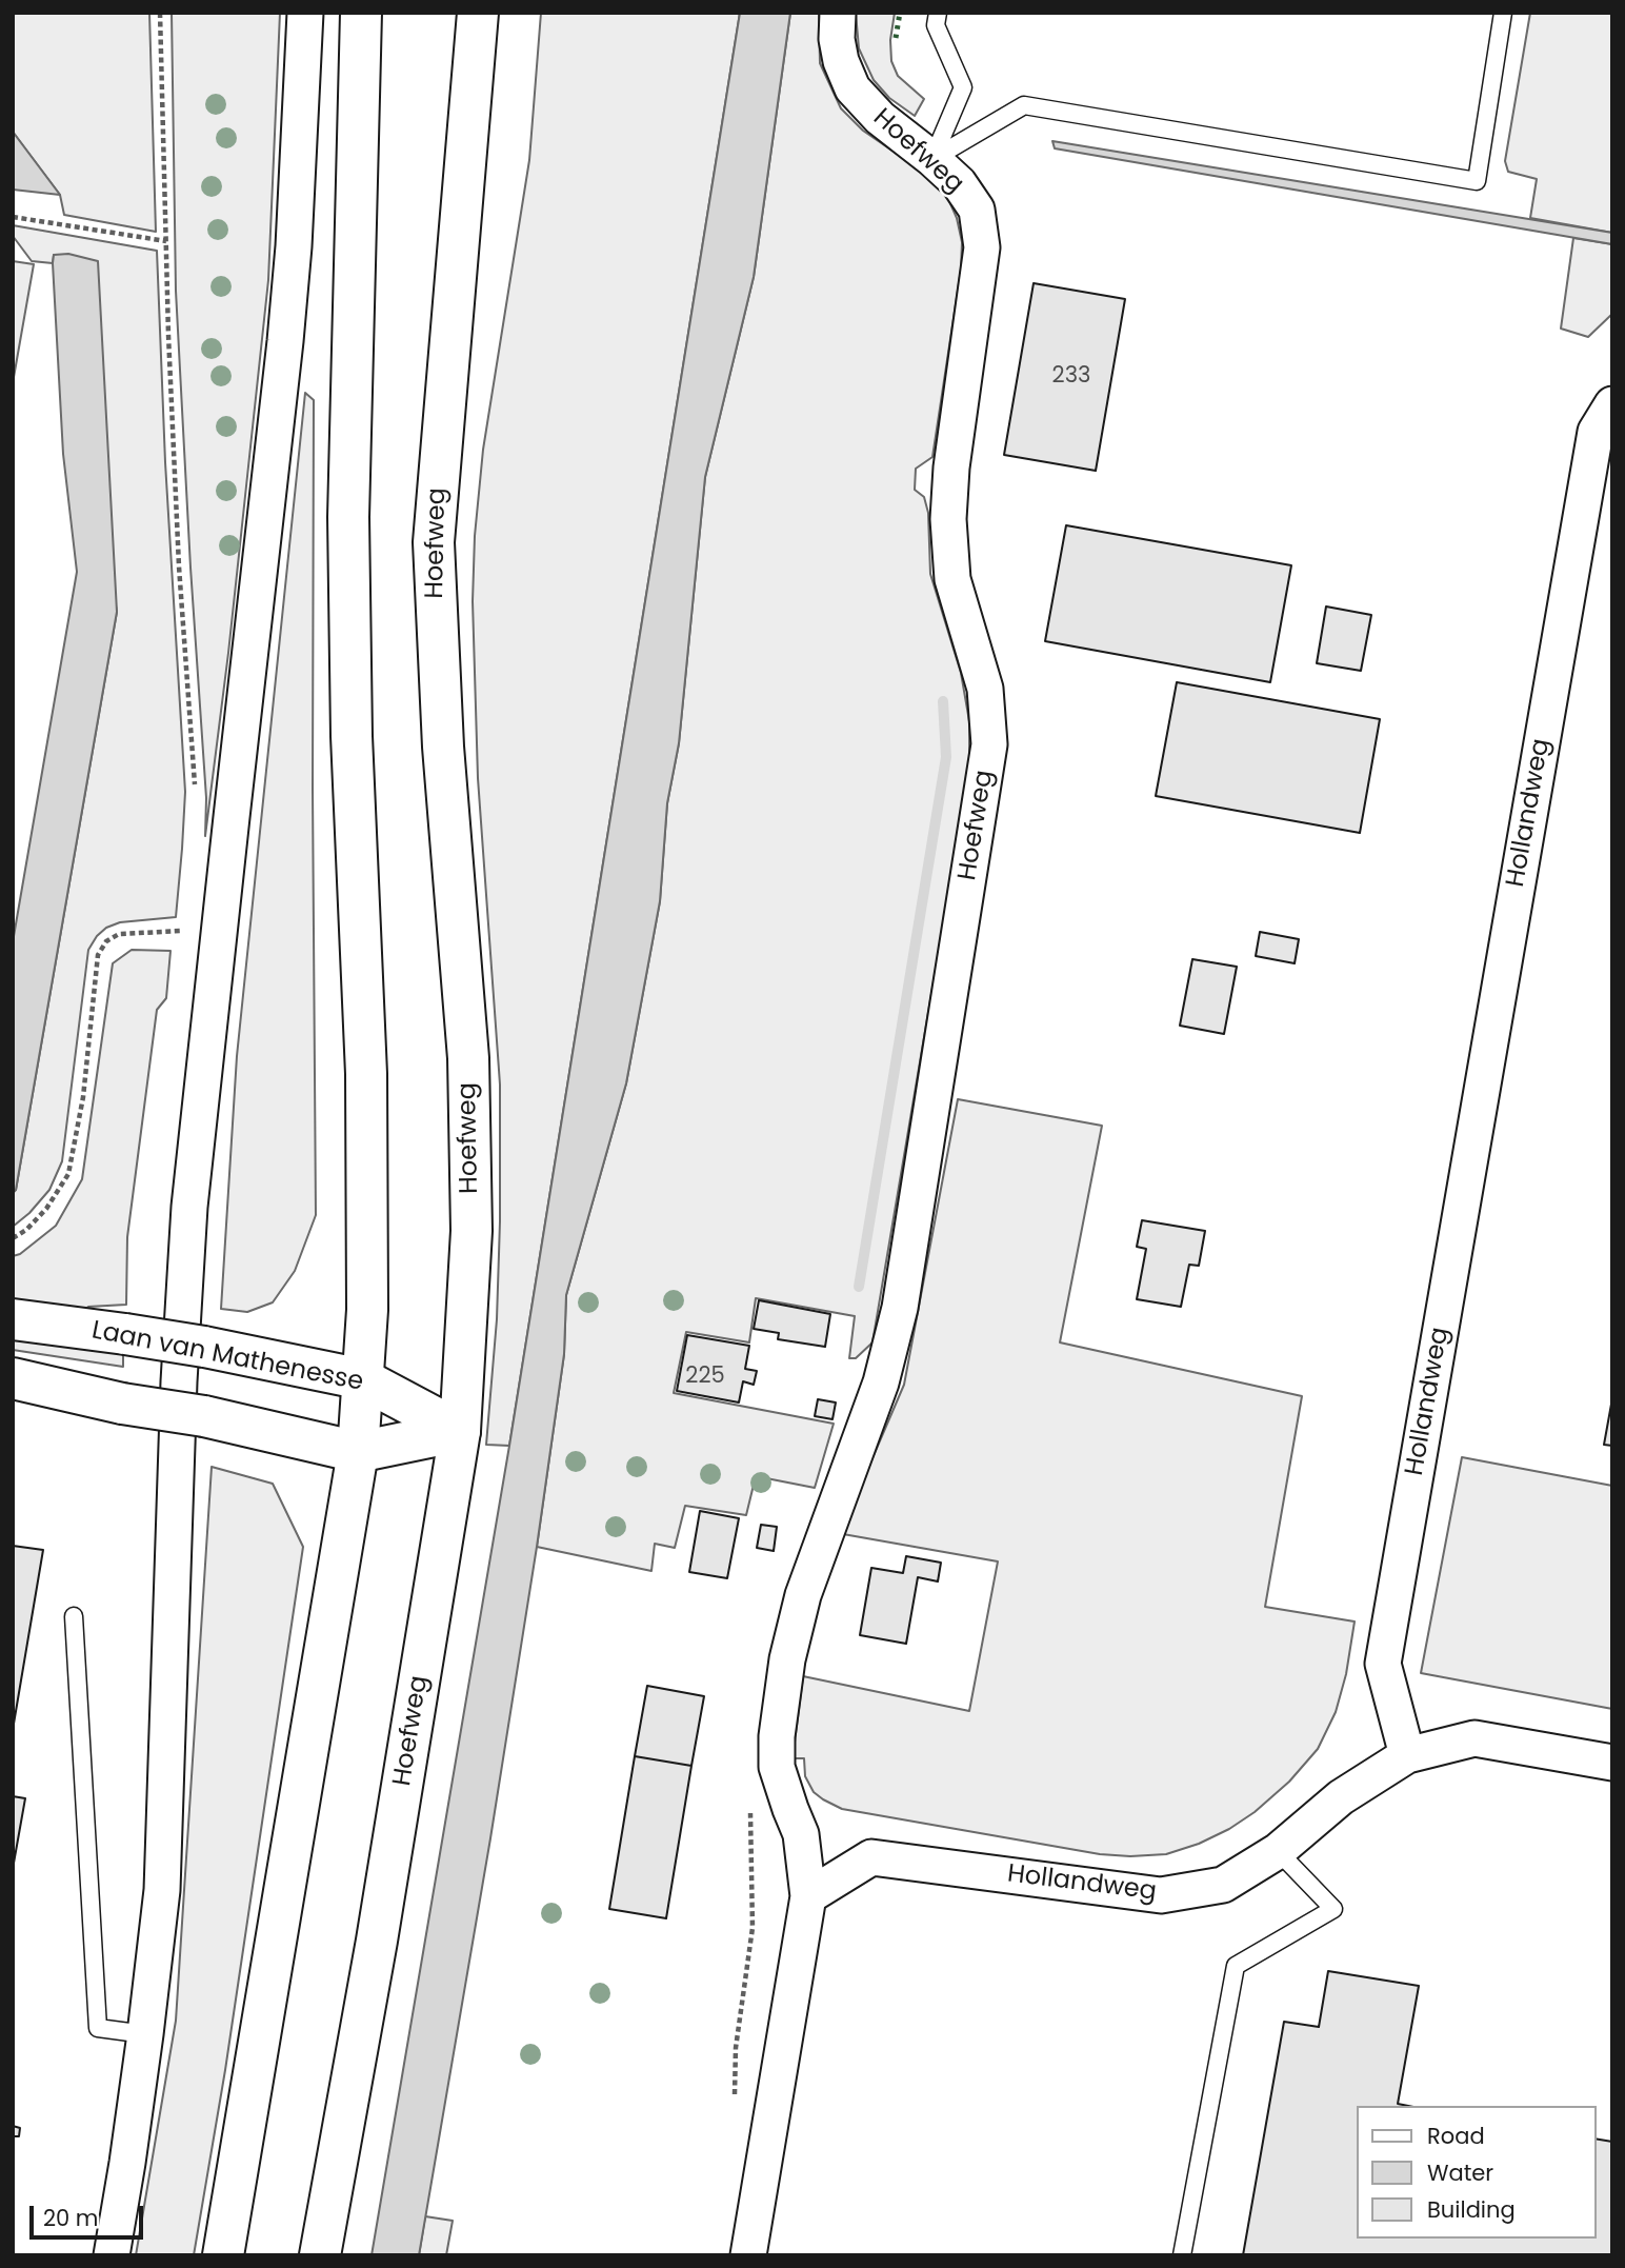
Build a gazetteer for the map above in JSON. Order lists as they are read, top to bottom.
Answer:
{
  "streets": {
    "main road": ["Hoefweg", "Laan van Mathenesse"],
    "street": ["Hollandweg"]
  },
  "crossings": [
    ["Hoefweg", "Hollandweg"],
    ["Hoefweg", "Laan van Mathenesse"]
  ],
  "house_numbers": ["233", "225"],
  "legend": ["Road", "Water", "Building"],
  "scale_bar": "20 m"
}
